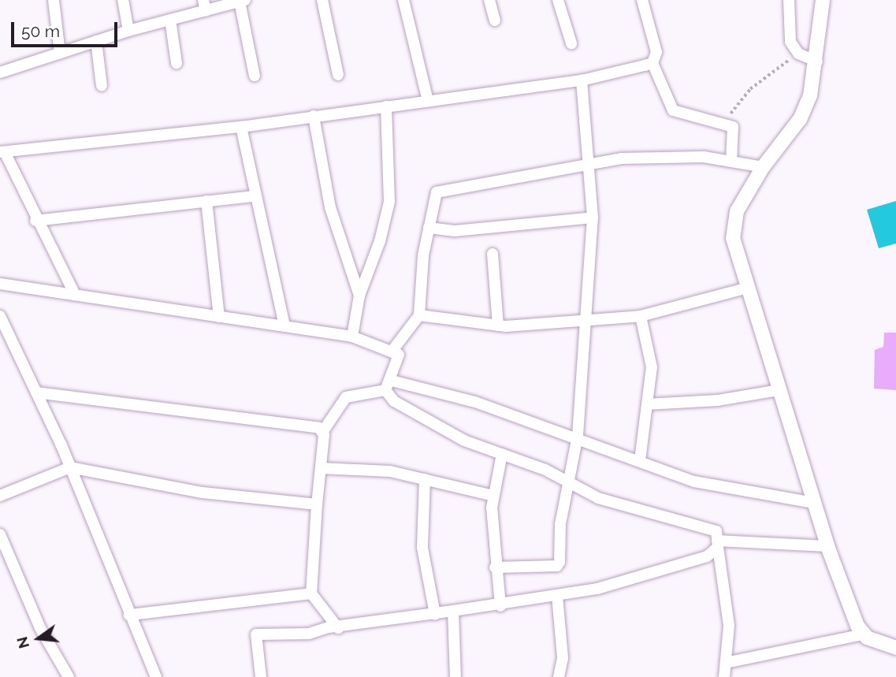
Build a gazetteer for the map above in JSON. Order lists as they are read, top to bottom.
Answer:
{
  "scale_bar": "50 m",
  "north": "left"
}
